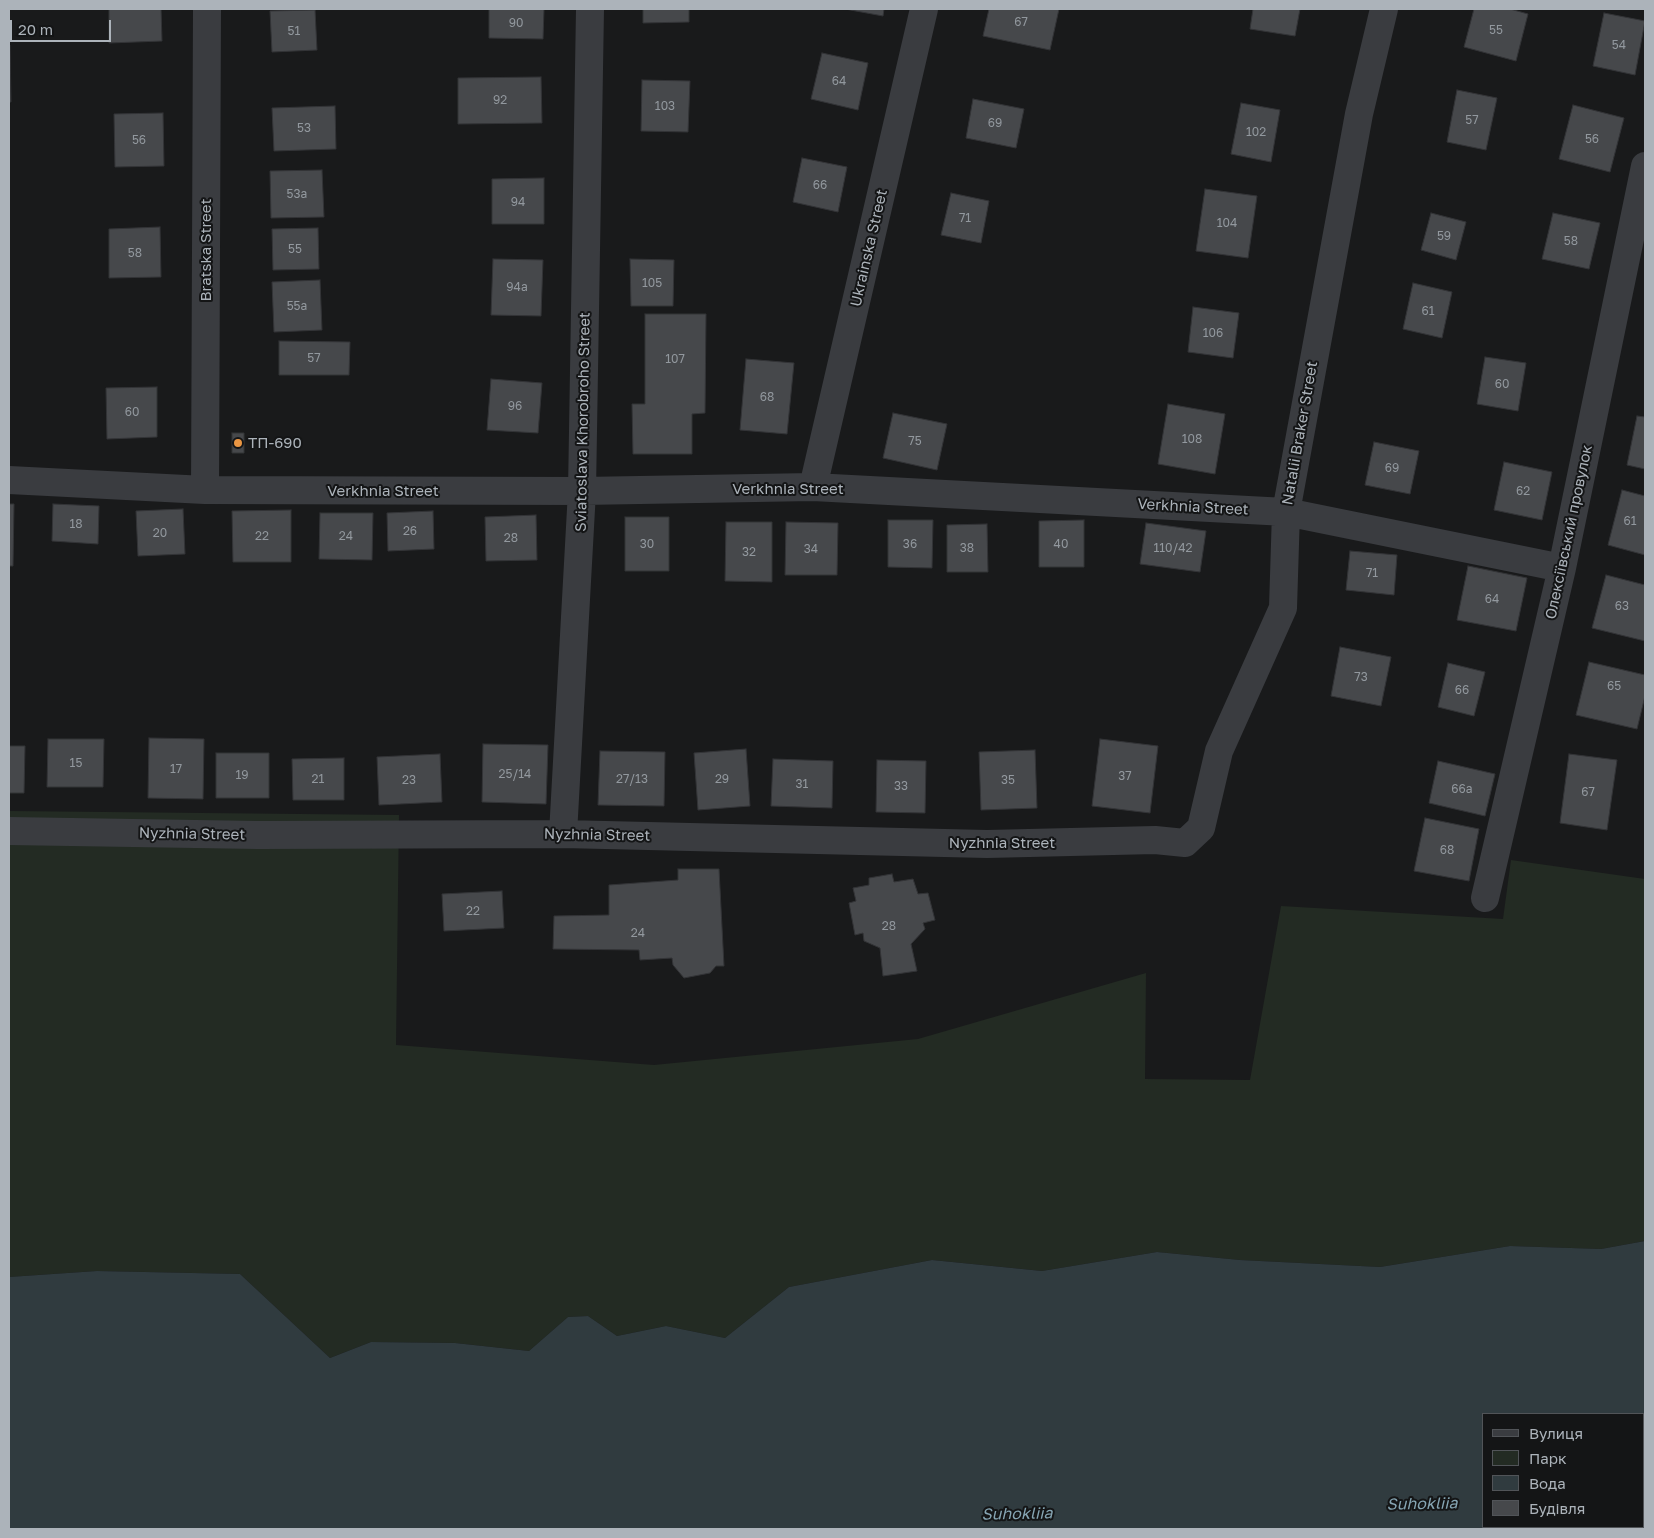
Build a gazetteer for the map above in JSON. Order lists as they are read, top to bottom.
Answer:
{
  "streets": {
    "street": [
      "Ukrainska Street",
      "Bratska Street",
      "Sviatoslava Khorobroho Street",
      "Natalii Braker Street",
      "Verkhnia Street",
      "Олексіївський провулок",
      "Nyzhnia Street"
    ]
  },
  "crossings": [
    ["Ukrainska Street", "Verkhnia Street"],
    ["Bratska Street", "Verkhnia Street"],
    ["Sviatoslava Khorobroho Street", "Verkhnia Street"],
    ["Sviatoslava Khorobroho Street", "Nyzhnia Street"],
    ["Natalii Braker Street", "Verkhnia Street"],
    ["Natalii Braker Street", "Nyzhnia Street"],
    ["Verkhnia Street", "Олексіївський провулок"]
  ],
  "water": ["Suhokliia"],
  "places": ["ТП-690"],
  "house_numbers": [
    "67",
    "90",
    "55",
    "51",
    "54",
    "64",
    "92",
    "103",
    "57",
    "69",
    "53",
    "102",
    "56",
    "56",
    "66",
    "53а",
    "94",
    "71",
    "104",
    "59",
    "58",
    "55",
    "58",
    "105",
    "94а",
    "55а",
    "61",
    "106",
    "57",
    "107",
    "60",
    "68",
    "96",
    "60",
    "108",
    "75",
    "69",
    "62",
    "61",
    "18",
    "26",
    "20",
    "22",
    "24",
    "28",
    "30",
    "36",
    "40",
    "38",
    "110/42",
    "34",
    "32",
    "71",
    "64",
    "63",
    "73",
    "65",
    "66",
    "15",
    "17",
    "25/14",
    "19",
    "37",
    "21",
    "27/13",
    "29",
    "23",
    "35",
    "31",
    "33",
    "66а",
    "67",
    "68",
    "22",
    "28",
    "24"
  ],
  "legend": [
    "Вулиця",
    "Парк",
    "Вода",
    "Будівля"
  ],
  "scale_bar": "20 m"
}
